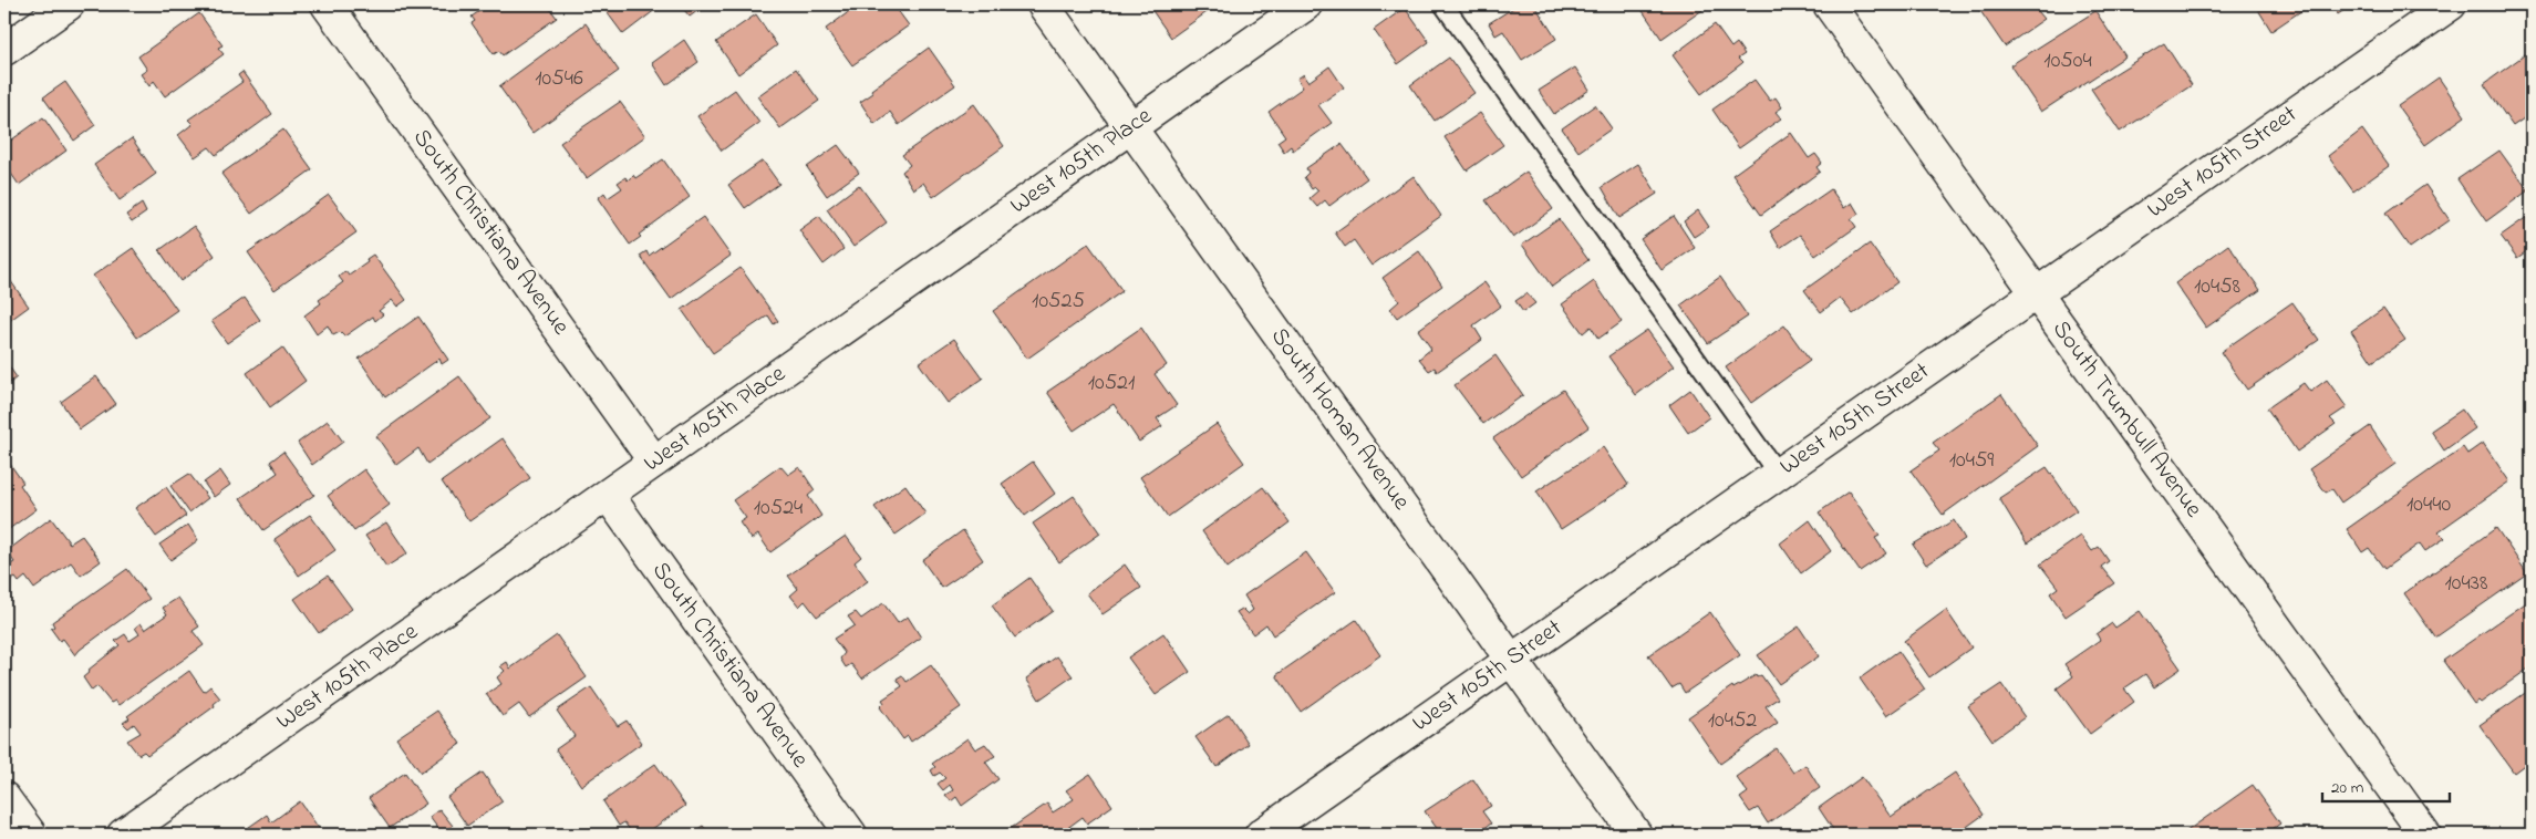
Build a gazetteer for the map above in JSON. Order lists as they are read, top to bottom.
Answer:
{
  "streets": {
    "street": [
      "West 105th Place",
      "West 105th Street",
      "South Christiana Avenue",
      "South Homan Avenue",
      "South Trumbull Avenue"
    ]
  },
  "crossings": [
    ["West 105th Place", "South Christiana Avenue"],
    ["West 105th Place", "South Homan Avenue"],
    ["West 105th Street", "South Homan Avenue"],
    ["West 105th Street", "South Trumbull Avenue"]
  ],
  "house_numbers": [
    "10504",
    "10546",
    "10458",
    "10525",
    "10521",
    "10459",
    "10440",
    "10524",
    "10438",
    "10452"
  ],
  "scale_bar": "20 m"
}
